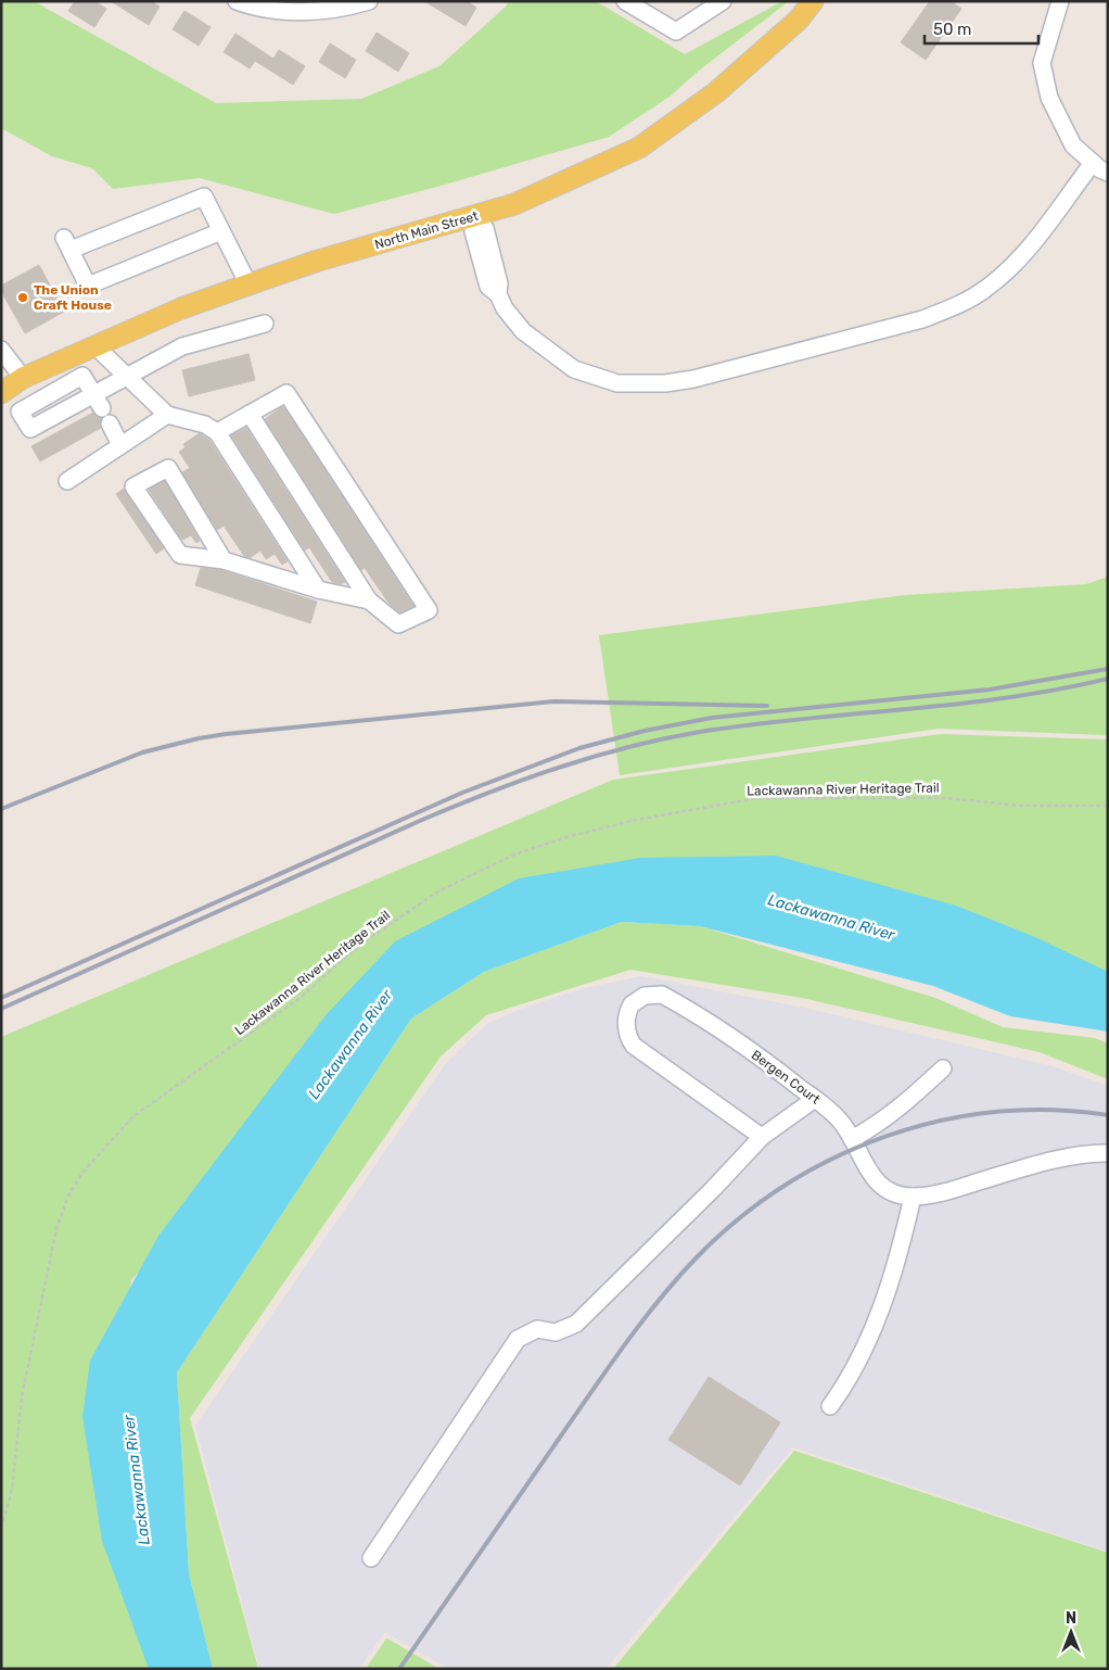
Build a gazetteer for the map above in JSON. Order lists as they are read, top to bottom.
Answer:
{
  "streets": {
    "main road": ["North Main Street"],
    "street": ["Bergen Court"],
    "path": ["Lackawanna River Heritage Trail"]
  },
  "water": ["Lackawanna River"],
  "places": ["The Union Craft House"],
  "scale_bar": "50 m",
  "north": "top"
}
